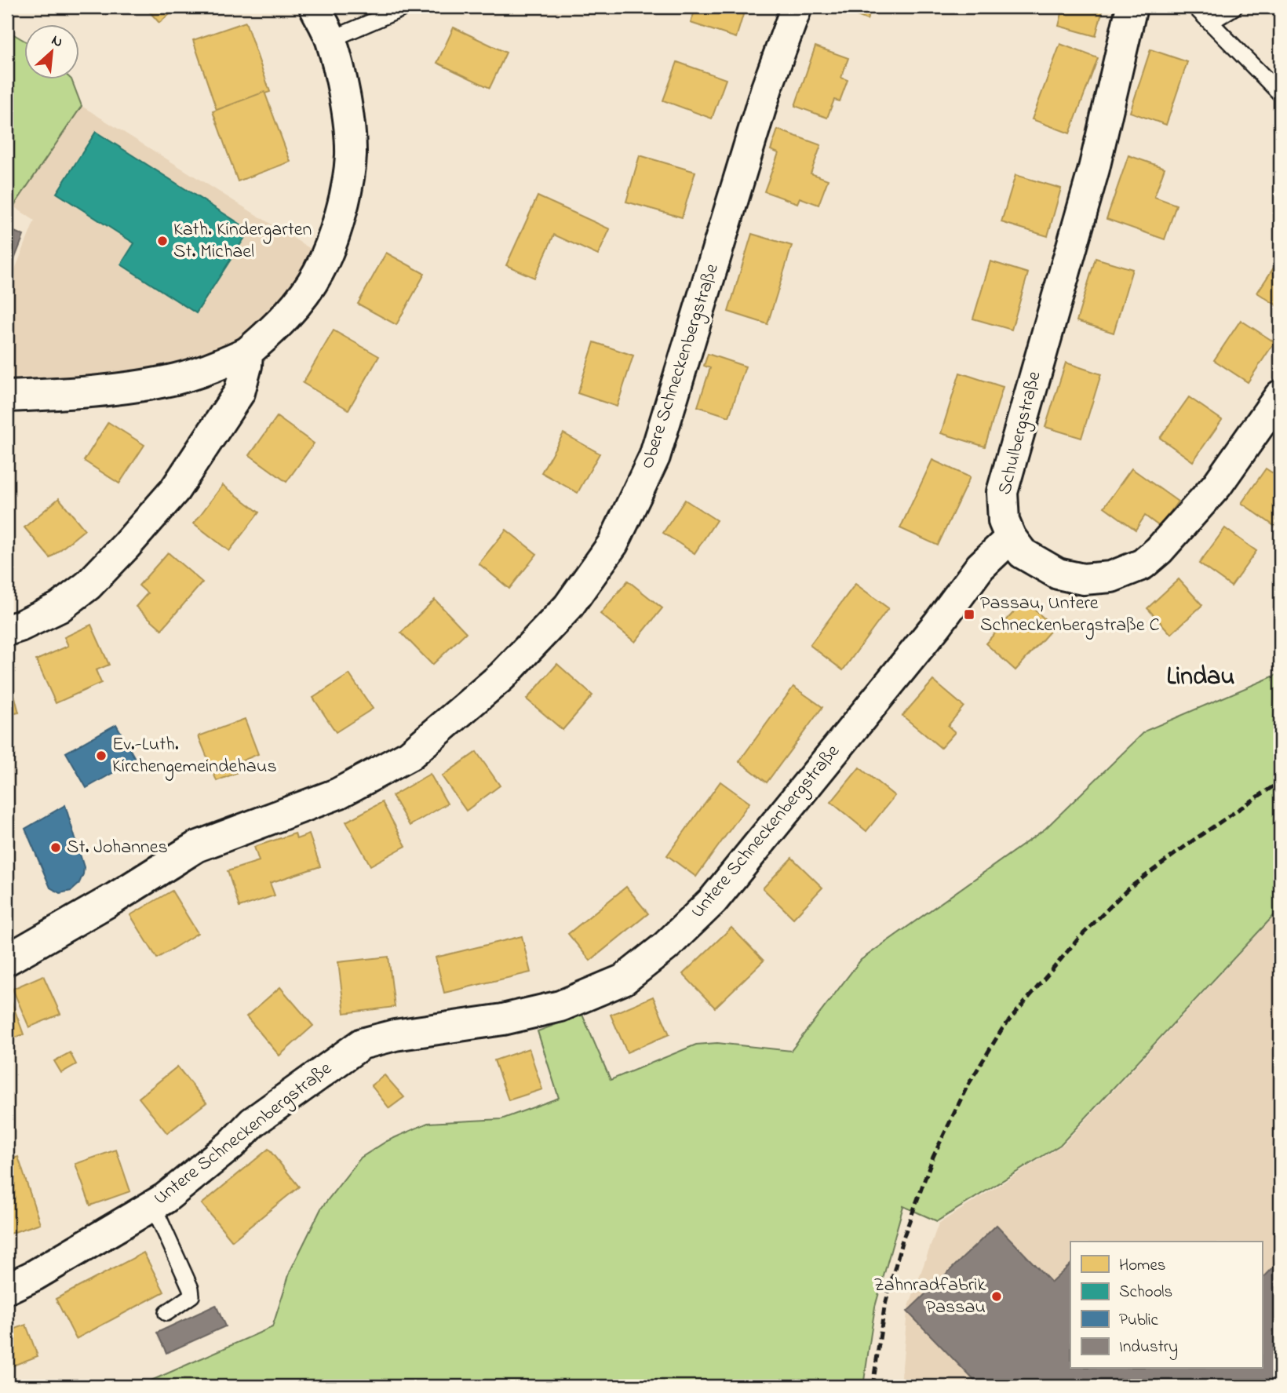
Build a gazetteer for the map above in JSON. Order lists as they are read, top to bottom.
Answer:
{
  "streets": {
    "street": ["Obere Schneckenbergstraße", "Schulbergstraße", "Untere Schneckenbergstraße"]
  },
  "crossings": [
    ["Schulbergstraße", "Untere Schneckenbergstraße"]
  ],
  "districts": ["Lindau"],
  "places": {
    "other": [
      "Kath. Kindergarten St. Michael",
      "Ev.-Luth. Kirchengemeindehaus",
      "St. Johannes",
      "Zahnradfabrik Passau"
    ],
    "transit": ["Passau, Untere Schneckenbergstraße C"]
  },
  "legend": [
    "Homes",
    "Schools",
    "Public",
    "Industry"
  ],
  "north": "top right"
}
